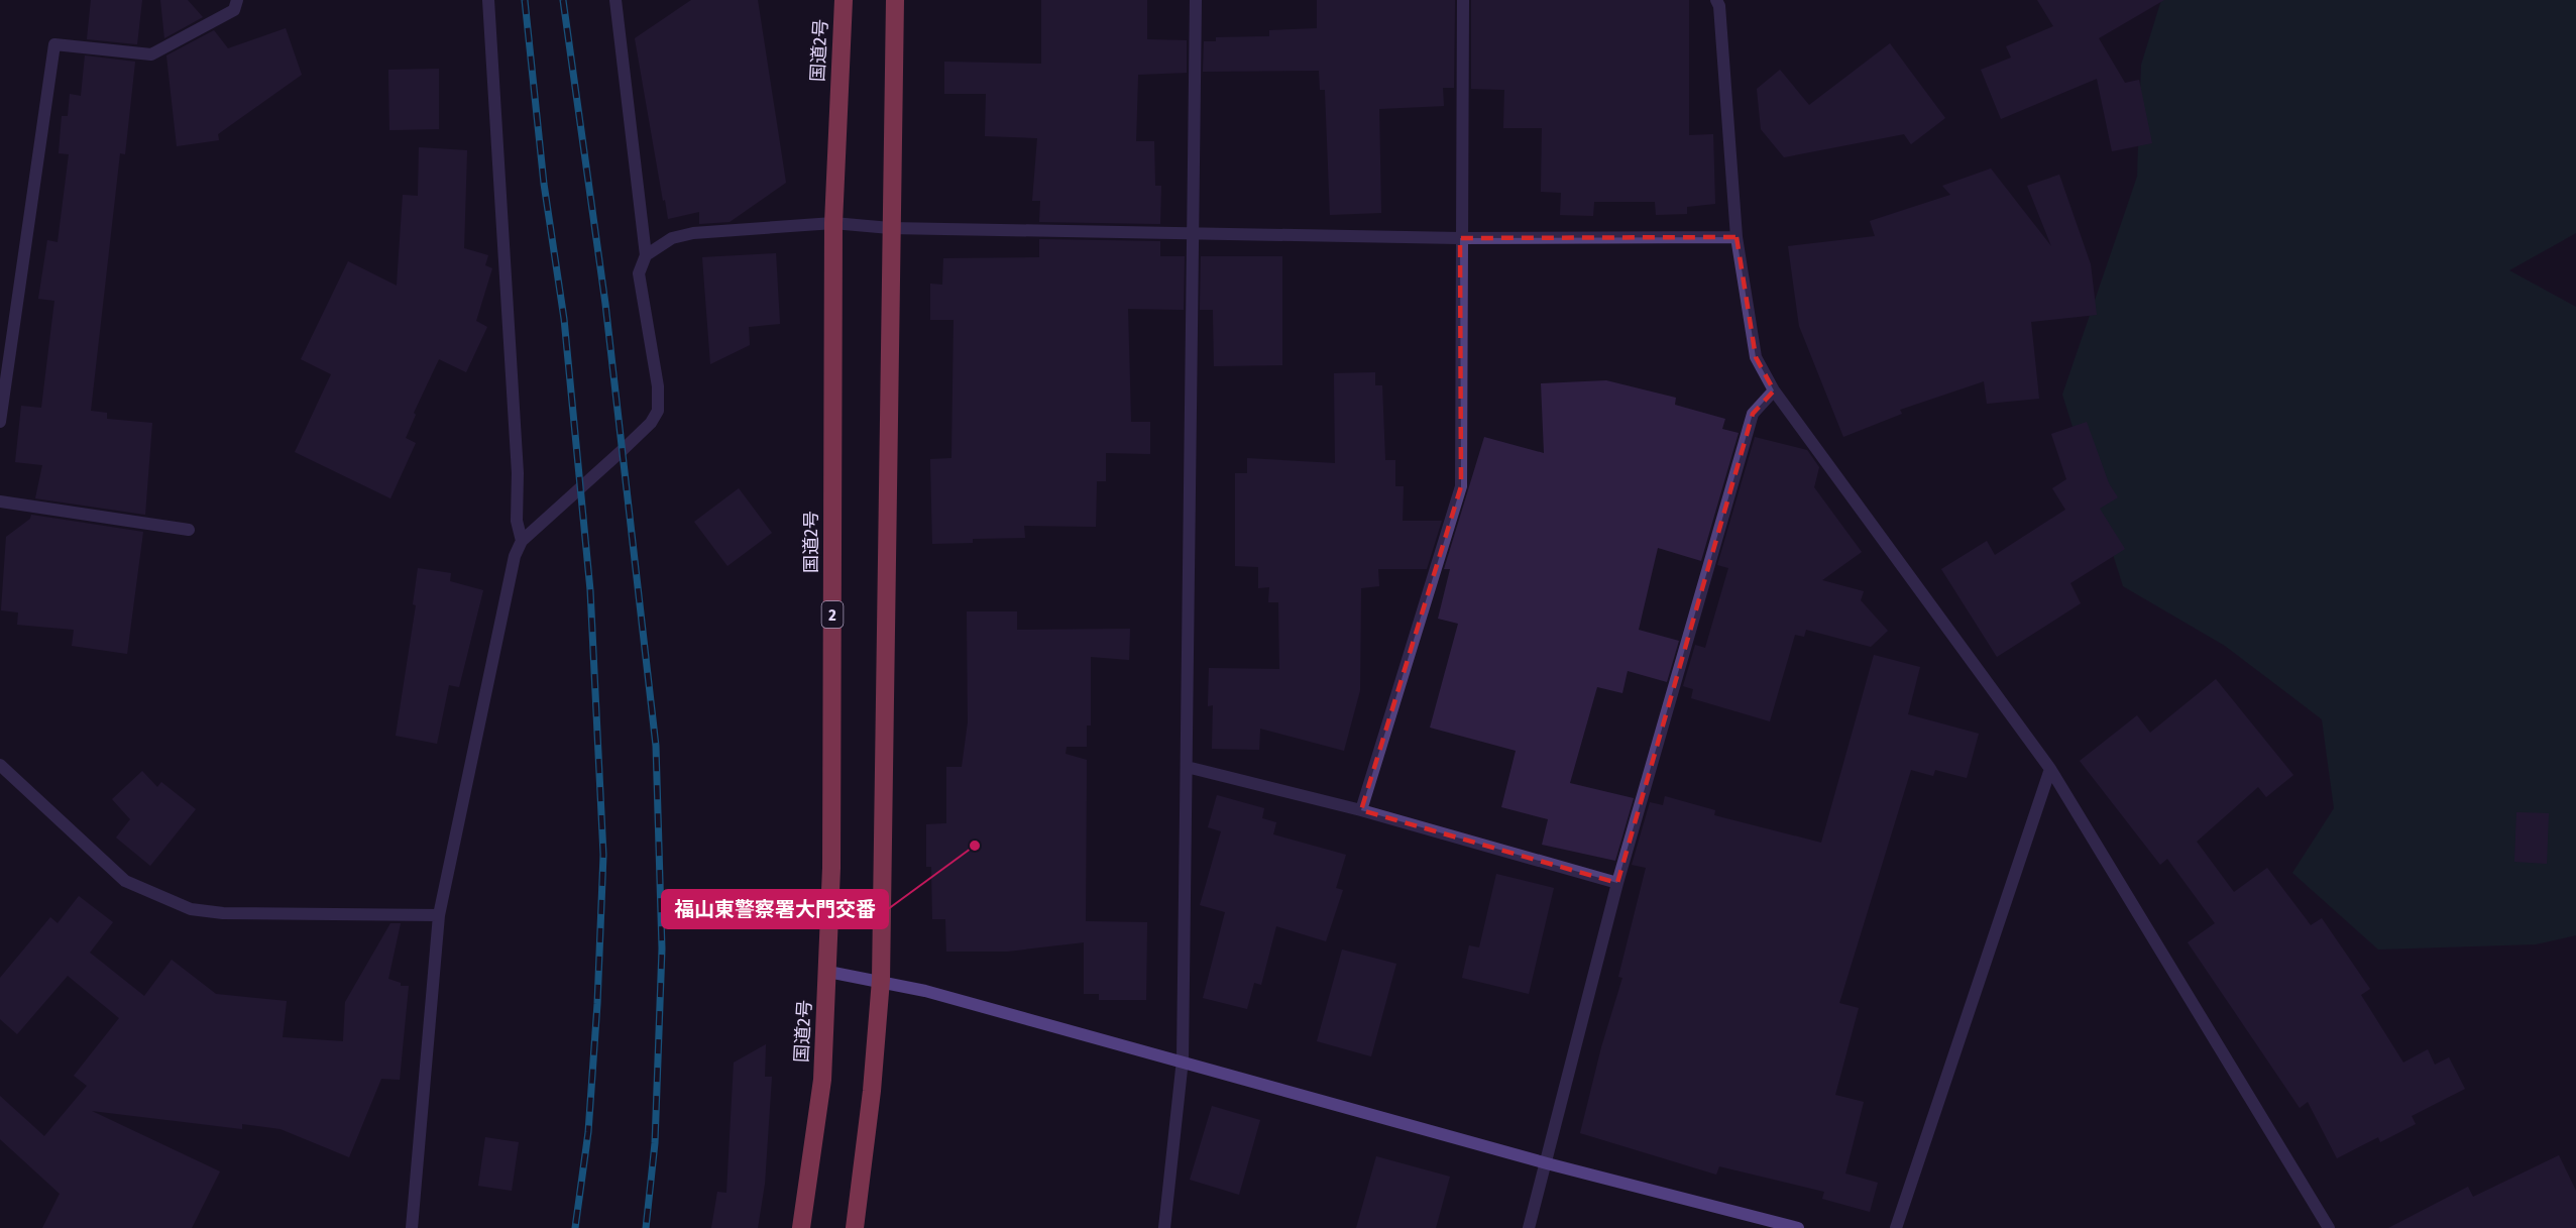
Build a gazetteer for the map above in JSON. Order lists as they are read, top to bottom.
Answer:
{
  "streets": {
    "highway": ["国道2号", "2"]
  },
  "places": ["福山東警察署大門交番"]
}
